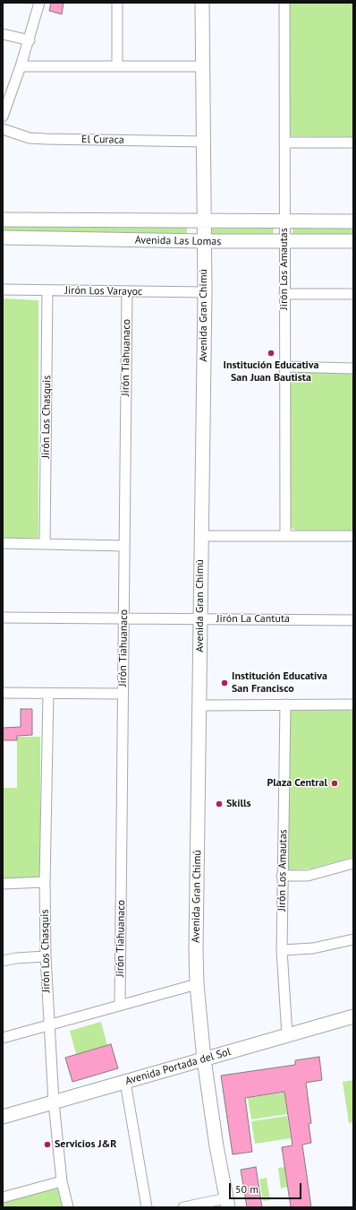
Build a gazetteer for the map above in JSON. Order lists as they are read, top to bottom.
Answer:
{
  "streets": {
    "street": [
      "El Curaca",
      "Avenida Las Lomas",
      "Jirón Los Amautas",
      "Jirón Los Varayoc",
      "Avenida Gran Chimú",
      "Jirón Tiahuanaco",
      "Jirón Los Chasquis",
      "Jirón La Cantuta",
      "Avenida Portada del Sol"
    ]
  },
  "crossings": [
    ["El Curaca", "Avenida Gran Chimú"],
    ["Avenida Las Lomas", "Jirón Los Amautas"],
    ["Avenida Las Lomas", "Avenida Gran Chimú"],
    ["Jirón Los Amautas", "Avenida Portada del Sol"],
    ["Jirón Los Varayoc", "Avenida Gran Chimú"],
    ["Jirón Los Varayoc", "Jirón Tiahuanaco"],
    ["Jirón Los Varayoc", "Jirón Los Chasquis"],
    ["Avenida Gran Chimú", "Jirón La Cantuta"],
    ["Avenida Gran Chimú", "Avenida Portada del Sol"],
    ["Jirón Tiahuanaco", "Jirón La Cantuta"],
    ["Jirón Los Chasquis", "Avenida Portada del Sol"]
  ],
  "places": [
    "Institución Educativa San Juan Bautista",
    "Institución Educativa San Francisco",
    "Plaza Central",
    "Skills",
    "Servicios J&R"
  ],
  "scale_bar": "50 m"
}
